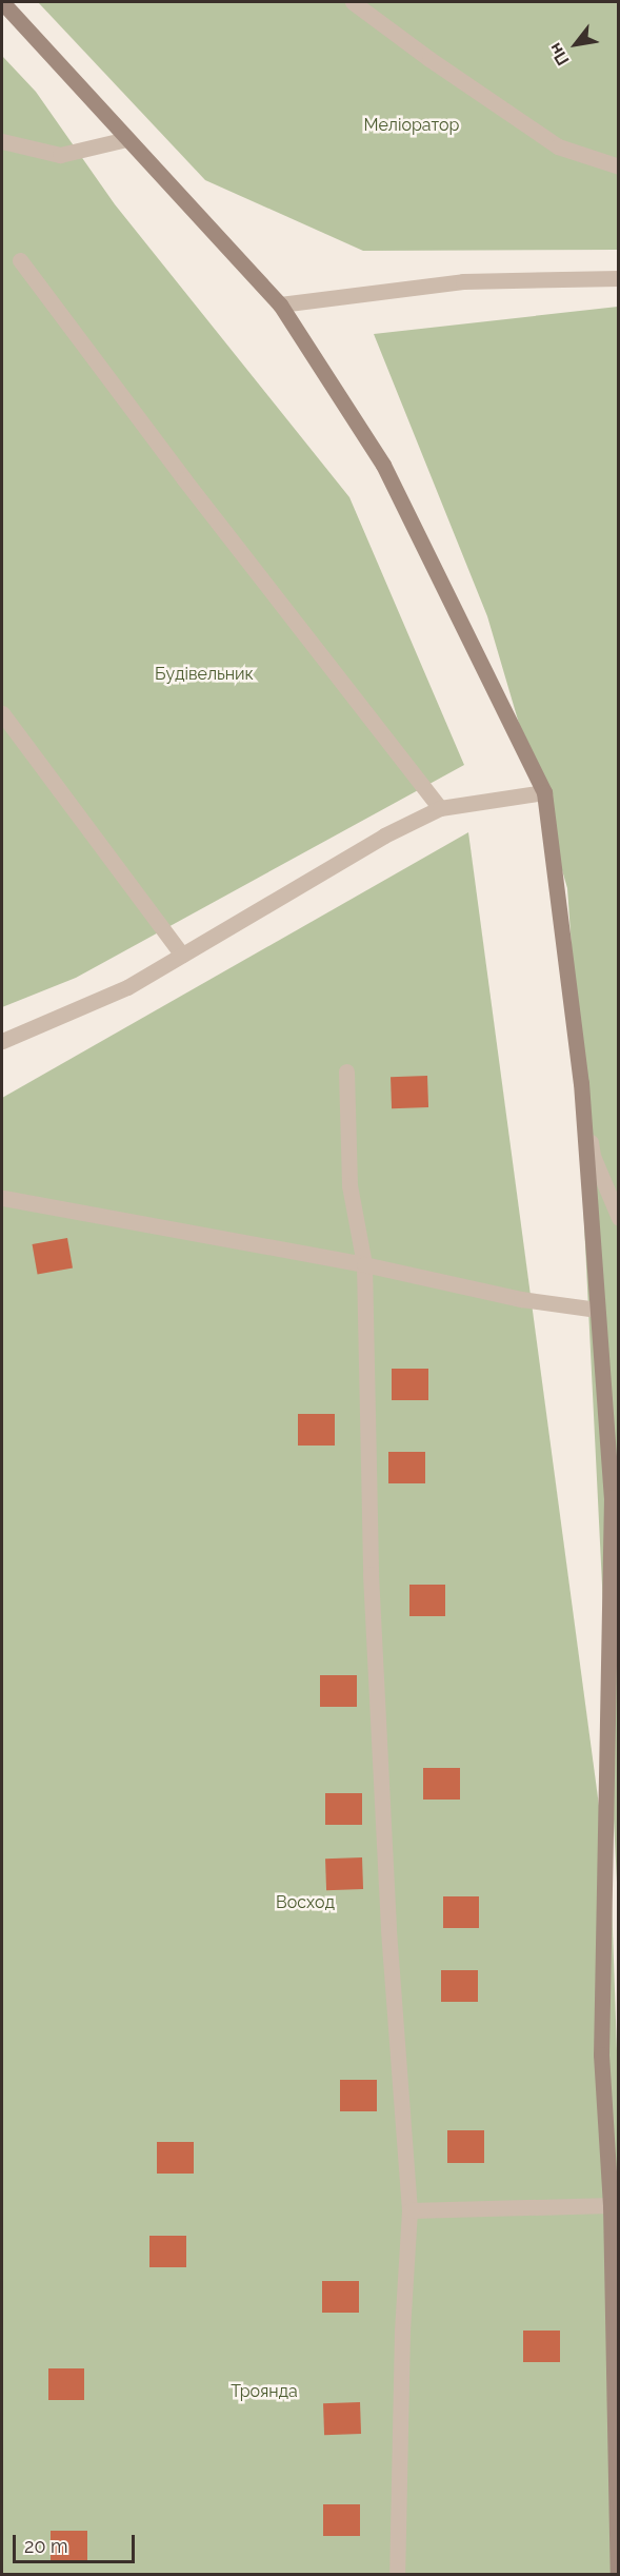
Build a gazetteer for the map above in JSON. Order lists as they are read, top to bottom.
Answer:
{
  "parks": [
    "Меліоратор",
    "Будівельник",
    "Восход",
    "Троянда"
  ],
  "scale_bar": "20 m",
  "north": "bottom left"
}
